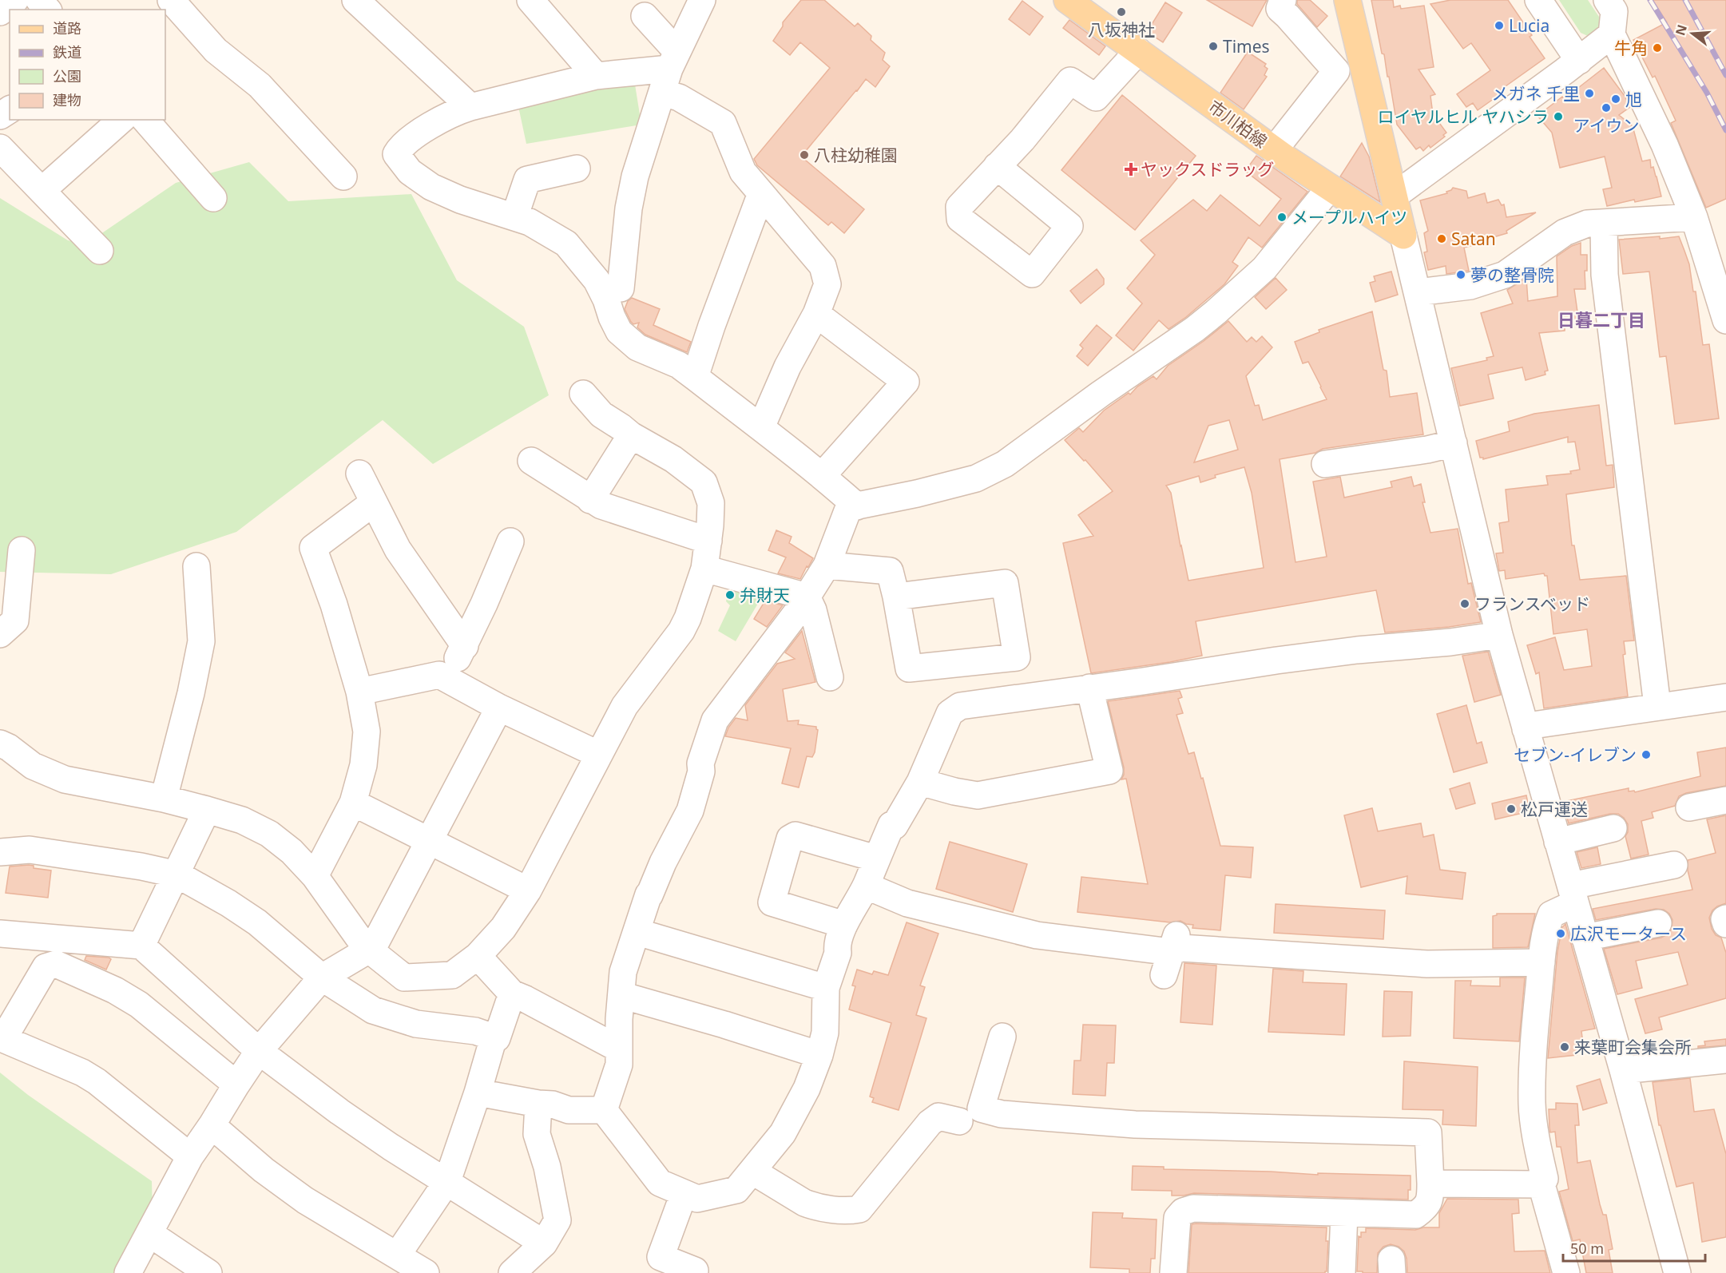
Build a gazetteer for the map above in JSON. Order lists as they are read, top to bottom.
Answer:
{
  "streets": {
    "main road": ["市川柏線"]
  },
  "districts": ["日暮二丁目"],
  "places": {
    "other": [
      "八坂神社",
      "Lucia",
      "Times",
      "牛角",
      "メガネ 千里",
      "旭",
      "アイウン",
      "ロイヤルヒル ヤハシラ",
      "八柱幼稚園",
      "メープルハイツ",
      "Satan",
      "夢の整骨院",
      "弁財天",
      "フランスベッド",
      "セブン-イレブン",
      "松戸運送",
      "広沢モータース",
      "来葉町会集会所"
    ],
    "health": ["ヤックスドラッグ"]
  },
  "legend": [
    "道路",
    "鉄道",
    "公園",
    "建物"
  ],
  "scale_bar": "50 m",
  "north": "left"
}
